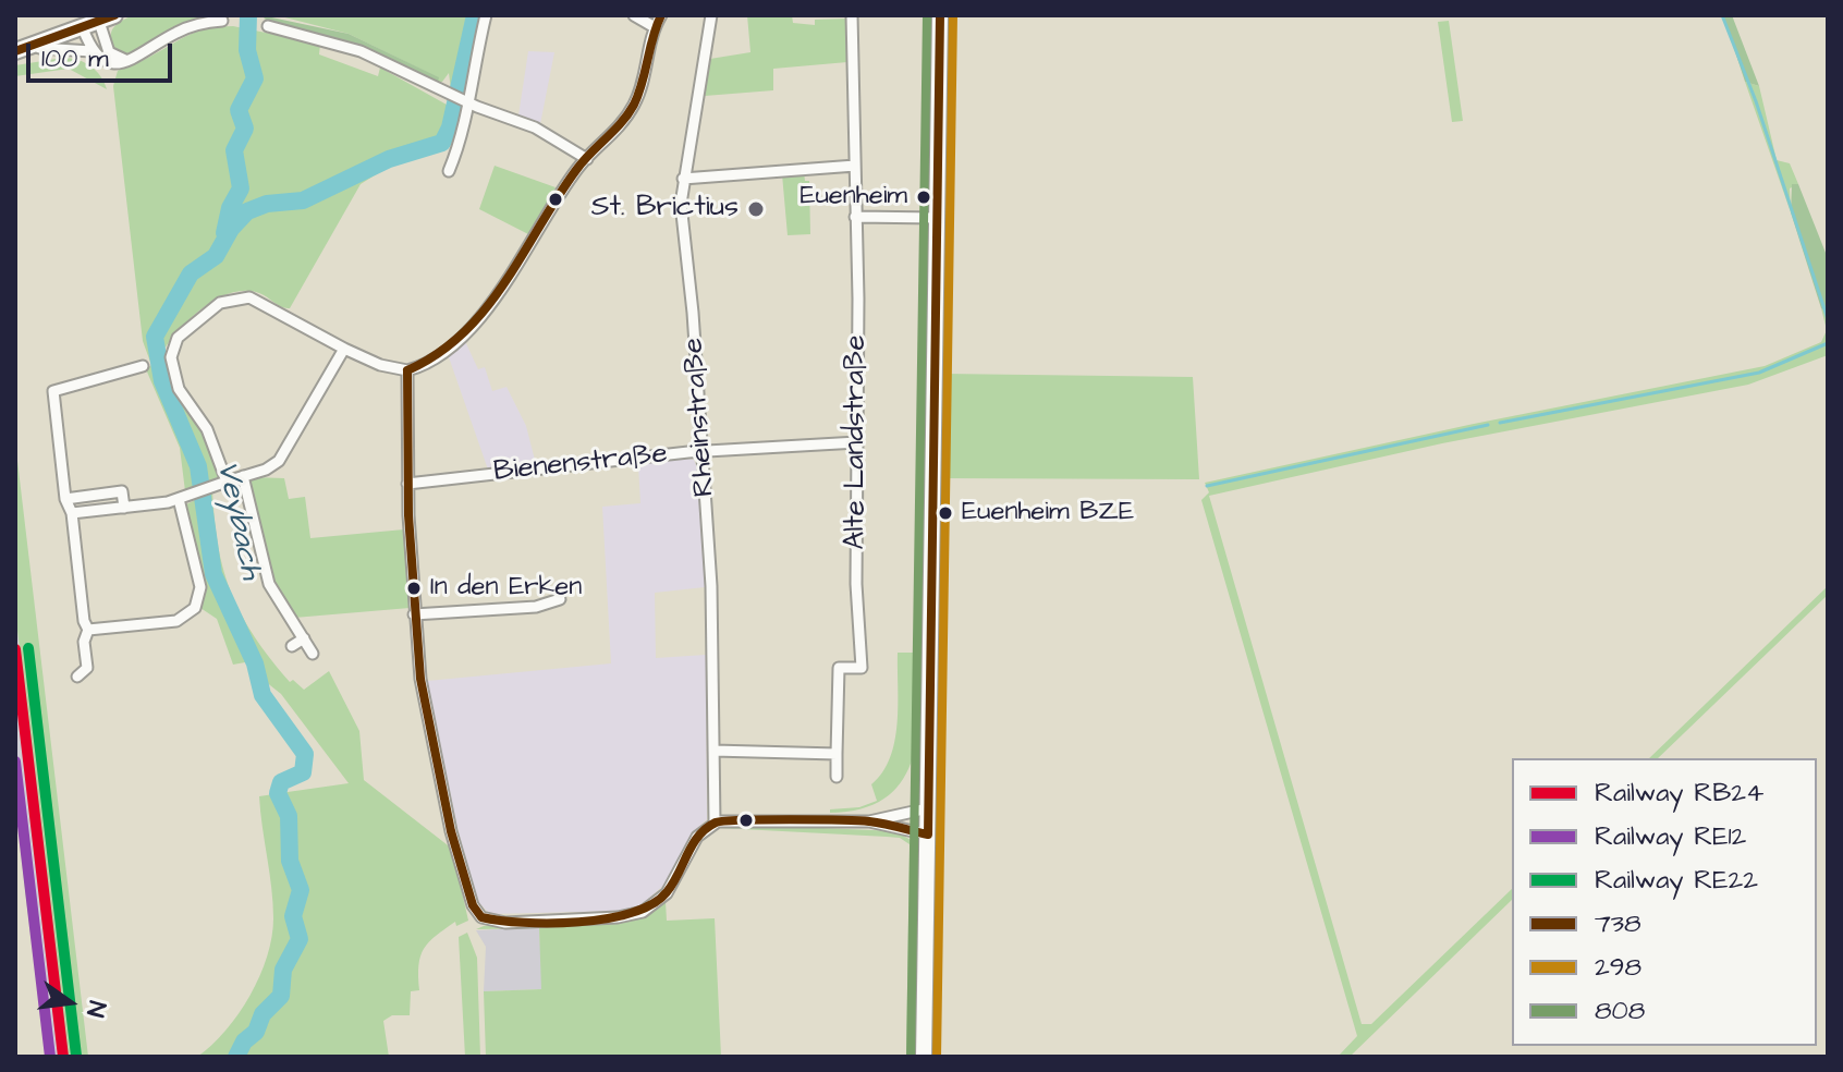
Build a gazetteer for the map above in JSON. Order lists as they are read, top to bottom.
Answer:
{
  "streets": {
    "street": ["Rheinstraße", "Alte Landstraße", "Bienenstraße"]
  },
  "crossings": [
    ["Rheinstraße", "Bienenstraße"],
    ["Alte Landstraße", "Bienenstraße"]
  ],
  "water": ["Veybach"],
  "places": [
    "Euenheim",
    "St. Brictius",
    "Euenheim BZE",
    "In den Erken"
  ],
  "lines": [
    "transit line 738",
    "transit line 298",
    "transit line 808",
    "rail line RE22",
    "rail line RB24",
    "rail line RE12"
  ],
  "legend": [
    "Railway RB24",
    "Railway RE12",
    "Railway RE22",
    "738",
    "298",
    "808"
  ],
  "scale_bar": "100 m",
  "north": "right"
}
